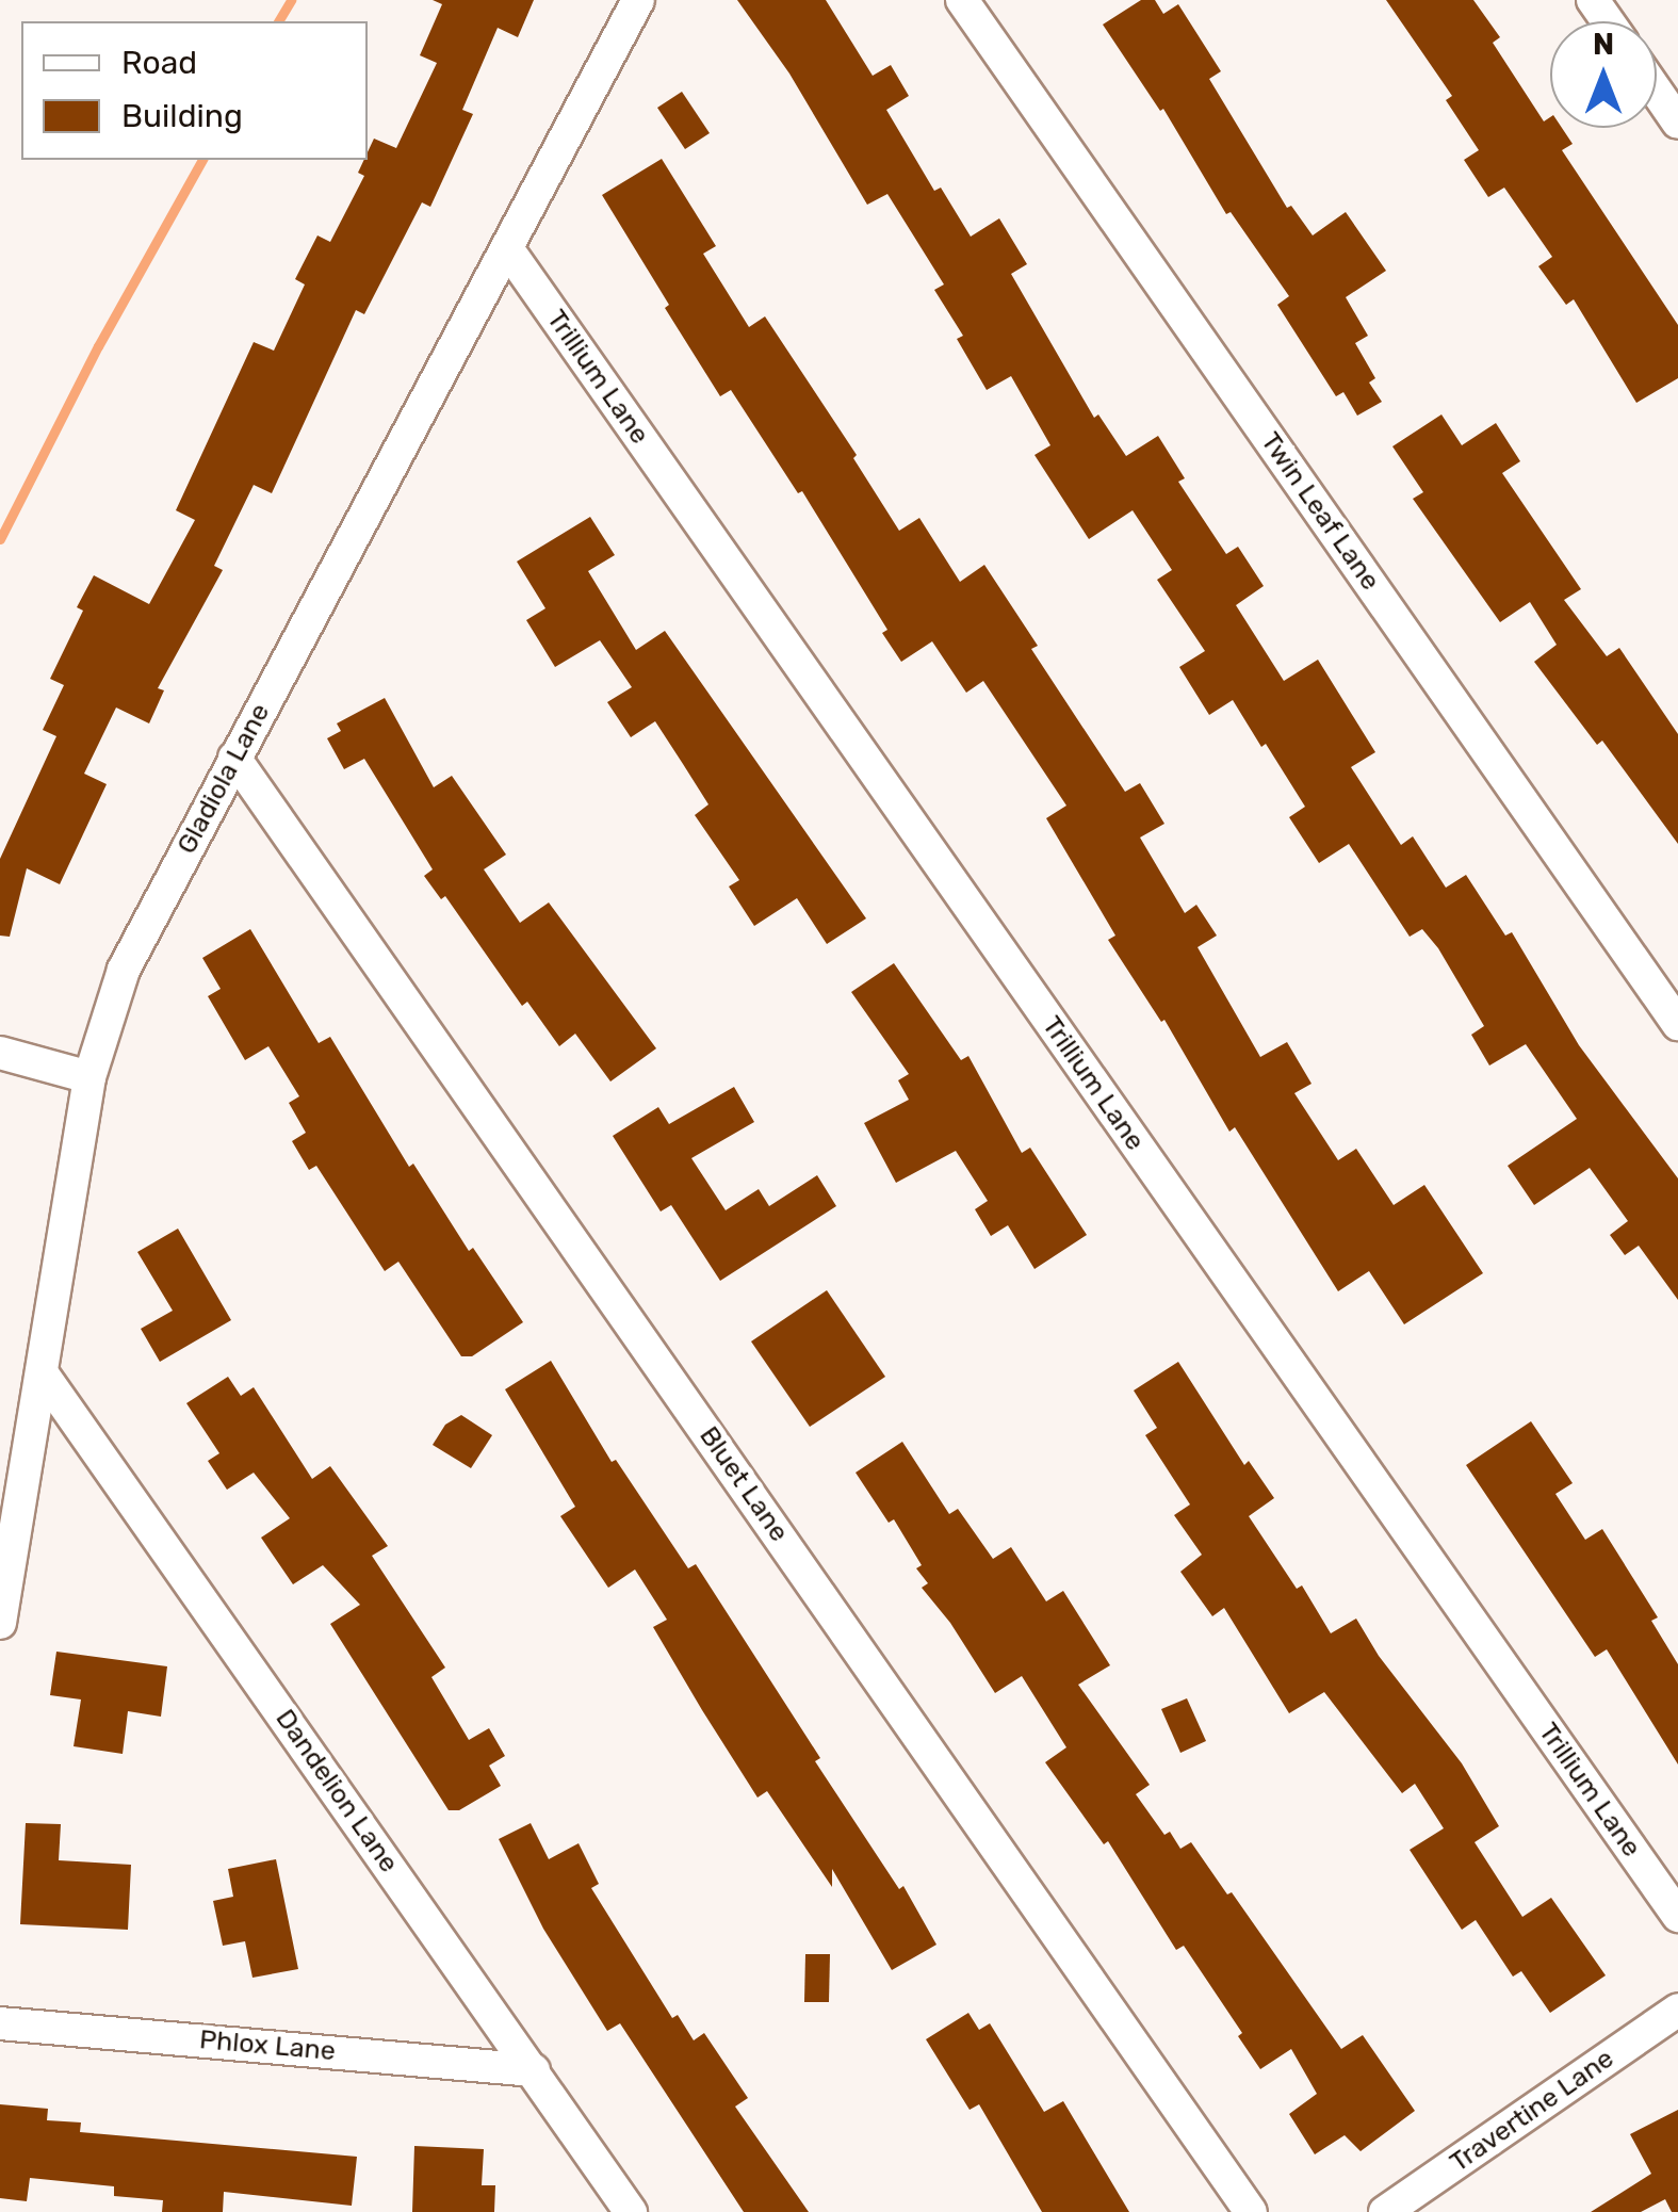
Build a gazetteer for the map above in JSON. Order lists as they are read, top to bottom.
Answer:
{
  "streets": {
    "street": [
      "Trillium Lane",
      "Twin Leaf Lane",
      "Gladiola Lane",
      "Bluet Lane",
      "Dandelion Lane",
      "Phlox Lane",
      "Travertine Lane"
    ]
  },
  "crossings": [
    ["Trillium Lane", "Gladiola Lane"],
    ["Gladiola Lane", "Bluet Lane"],
    ["Gladiola Lane", "Dandelion Lane"],
    ["Dandelion Lane", "Phlox Lane"]
  ],
  "legend": ["Road", "Building"],
  "north": "top"
}
